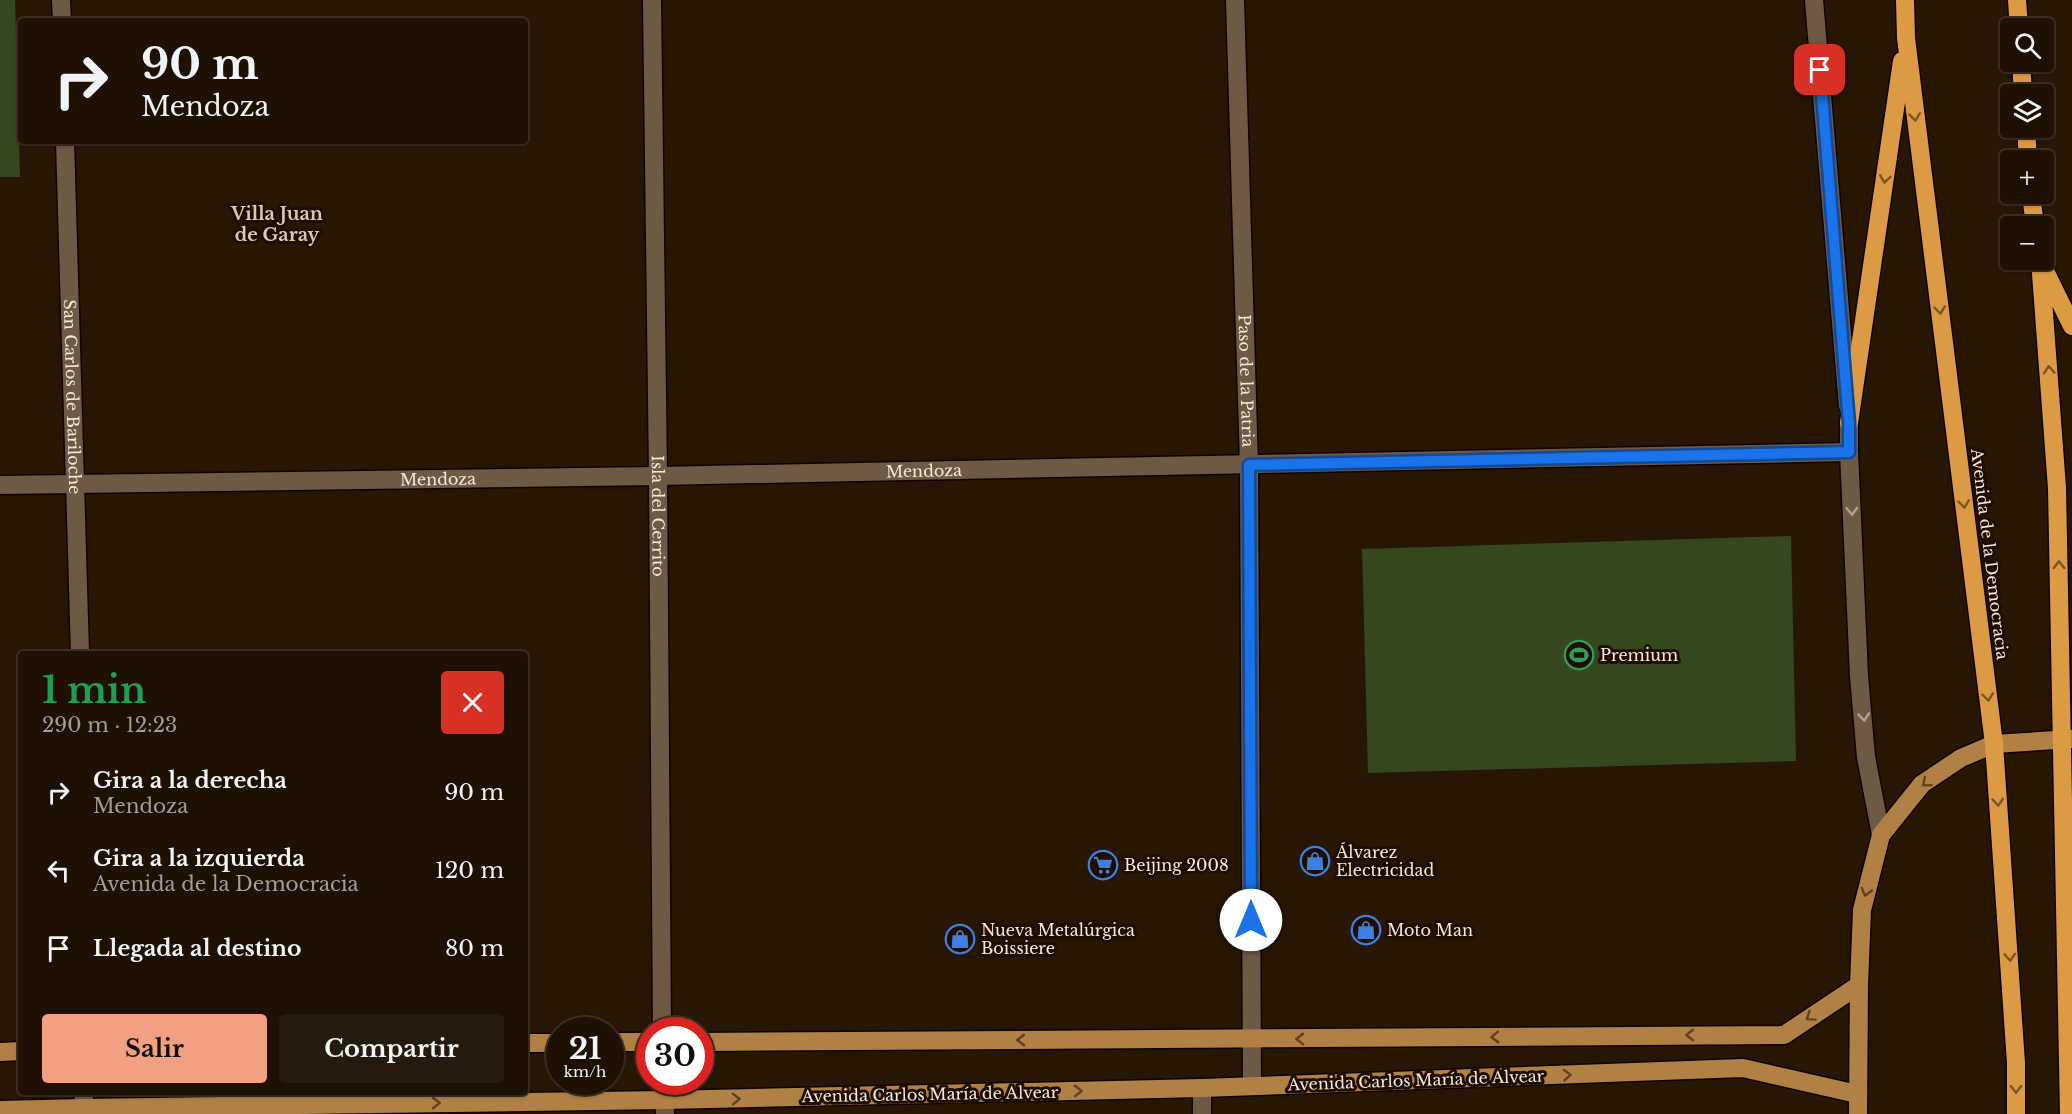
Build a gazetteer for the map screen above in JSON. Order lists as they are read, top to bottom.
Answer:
{
  "streets": {
    "highway": ["Avenida de la Democracia"],
    "main road": ["Avenida Carlos María de Alvear"],
    "street": [
      "Paso de la Patria",
      "San Carlos de Bariloche",
      "Mendoza",
      "Isla del Cerrito"
    ]
  },
  "crossings": [
    ["Paso de la Patria", "Mendoza"],
    ["Paso de la Patria", "Avenida Carlos María de Alvear"],
    ["San Carlos de Bariloche", "Mendoza"],
    ["Mendoza", "Isla del Cerrito"]
  ],
  "districts": ["Villa Juan de Garay"],
  "places": {
    "sports": ["Premium"],
    "shop": ["Álvarez Electricidad", "Moto Man", "Nueva Metalúrgica Boissiere"],
    "supermarket": ["Beijing 2008"]
  },
  "page": {
    "map_buttons": ["+", "−"],
    "turn": ["90 m", "Mendoza"],
    "heading": ["1 min", "290 m · 12:23"],
    "list": [
      {
        "name": "Gira a la derecha",
        "note": "Mendoza",
        "value": "90 m"
      },
      {
        "name": "Gira a la izquierda",
        "note": "Avenida de la Democracia",
        "value": "120 m"
      },
      {
        "name": "Llegada al destino",
        "value": "80 m"
      }
    ],
    "buttons": ["Salir", "Compartir"],
    "speed": "21 km/h",
    "limit": "30"
  }
}
